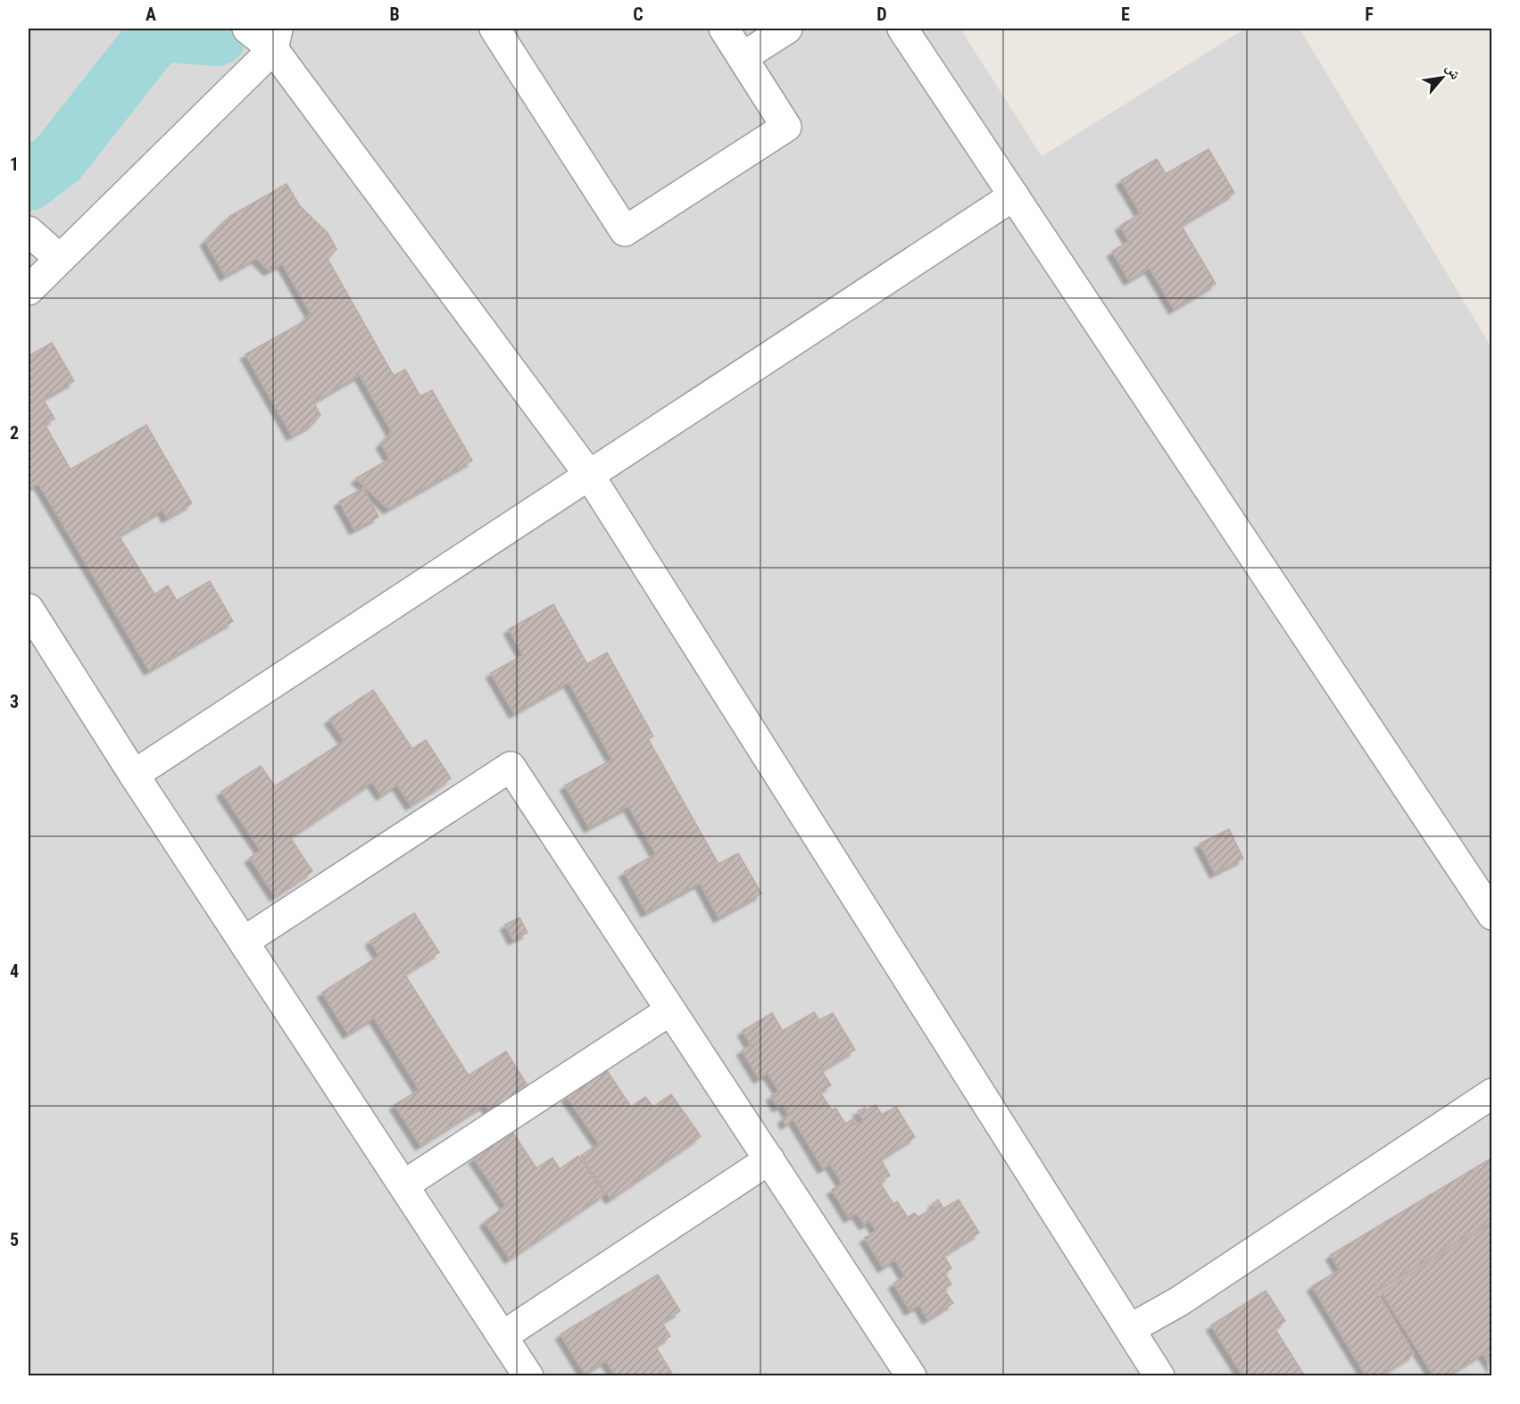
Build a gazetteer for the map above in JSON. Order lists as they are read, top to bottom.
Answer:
{
  "north": "top right",
  "grid": {
    "columns": [
      "A",
      "B",
      "C",
      "D",
      "E",
      "F"
    ],
    "rows": [
      "1",
      "2",
      "3",
      "4",
      "5"
    ]
  }
}
